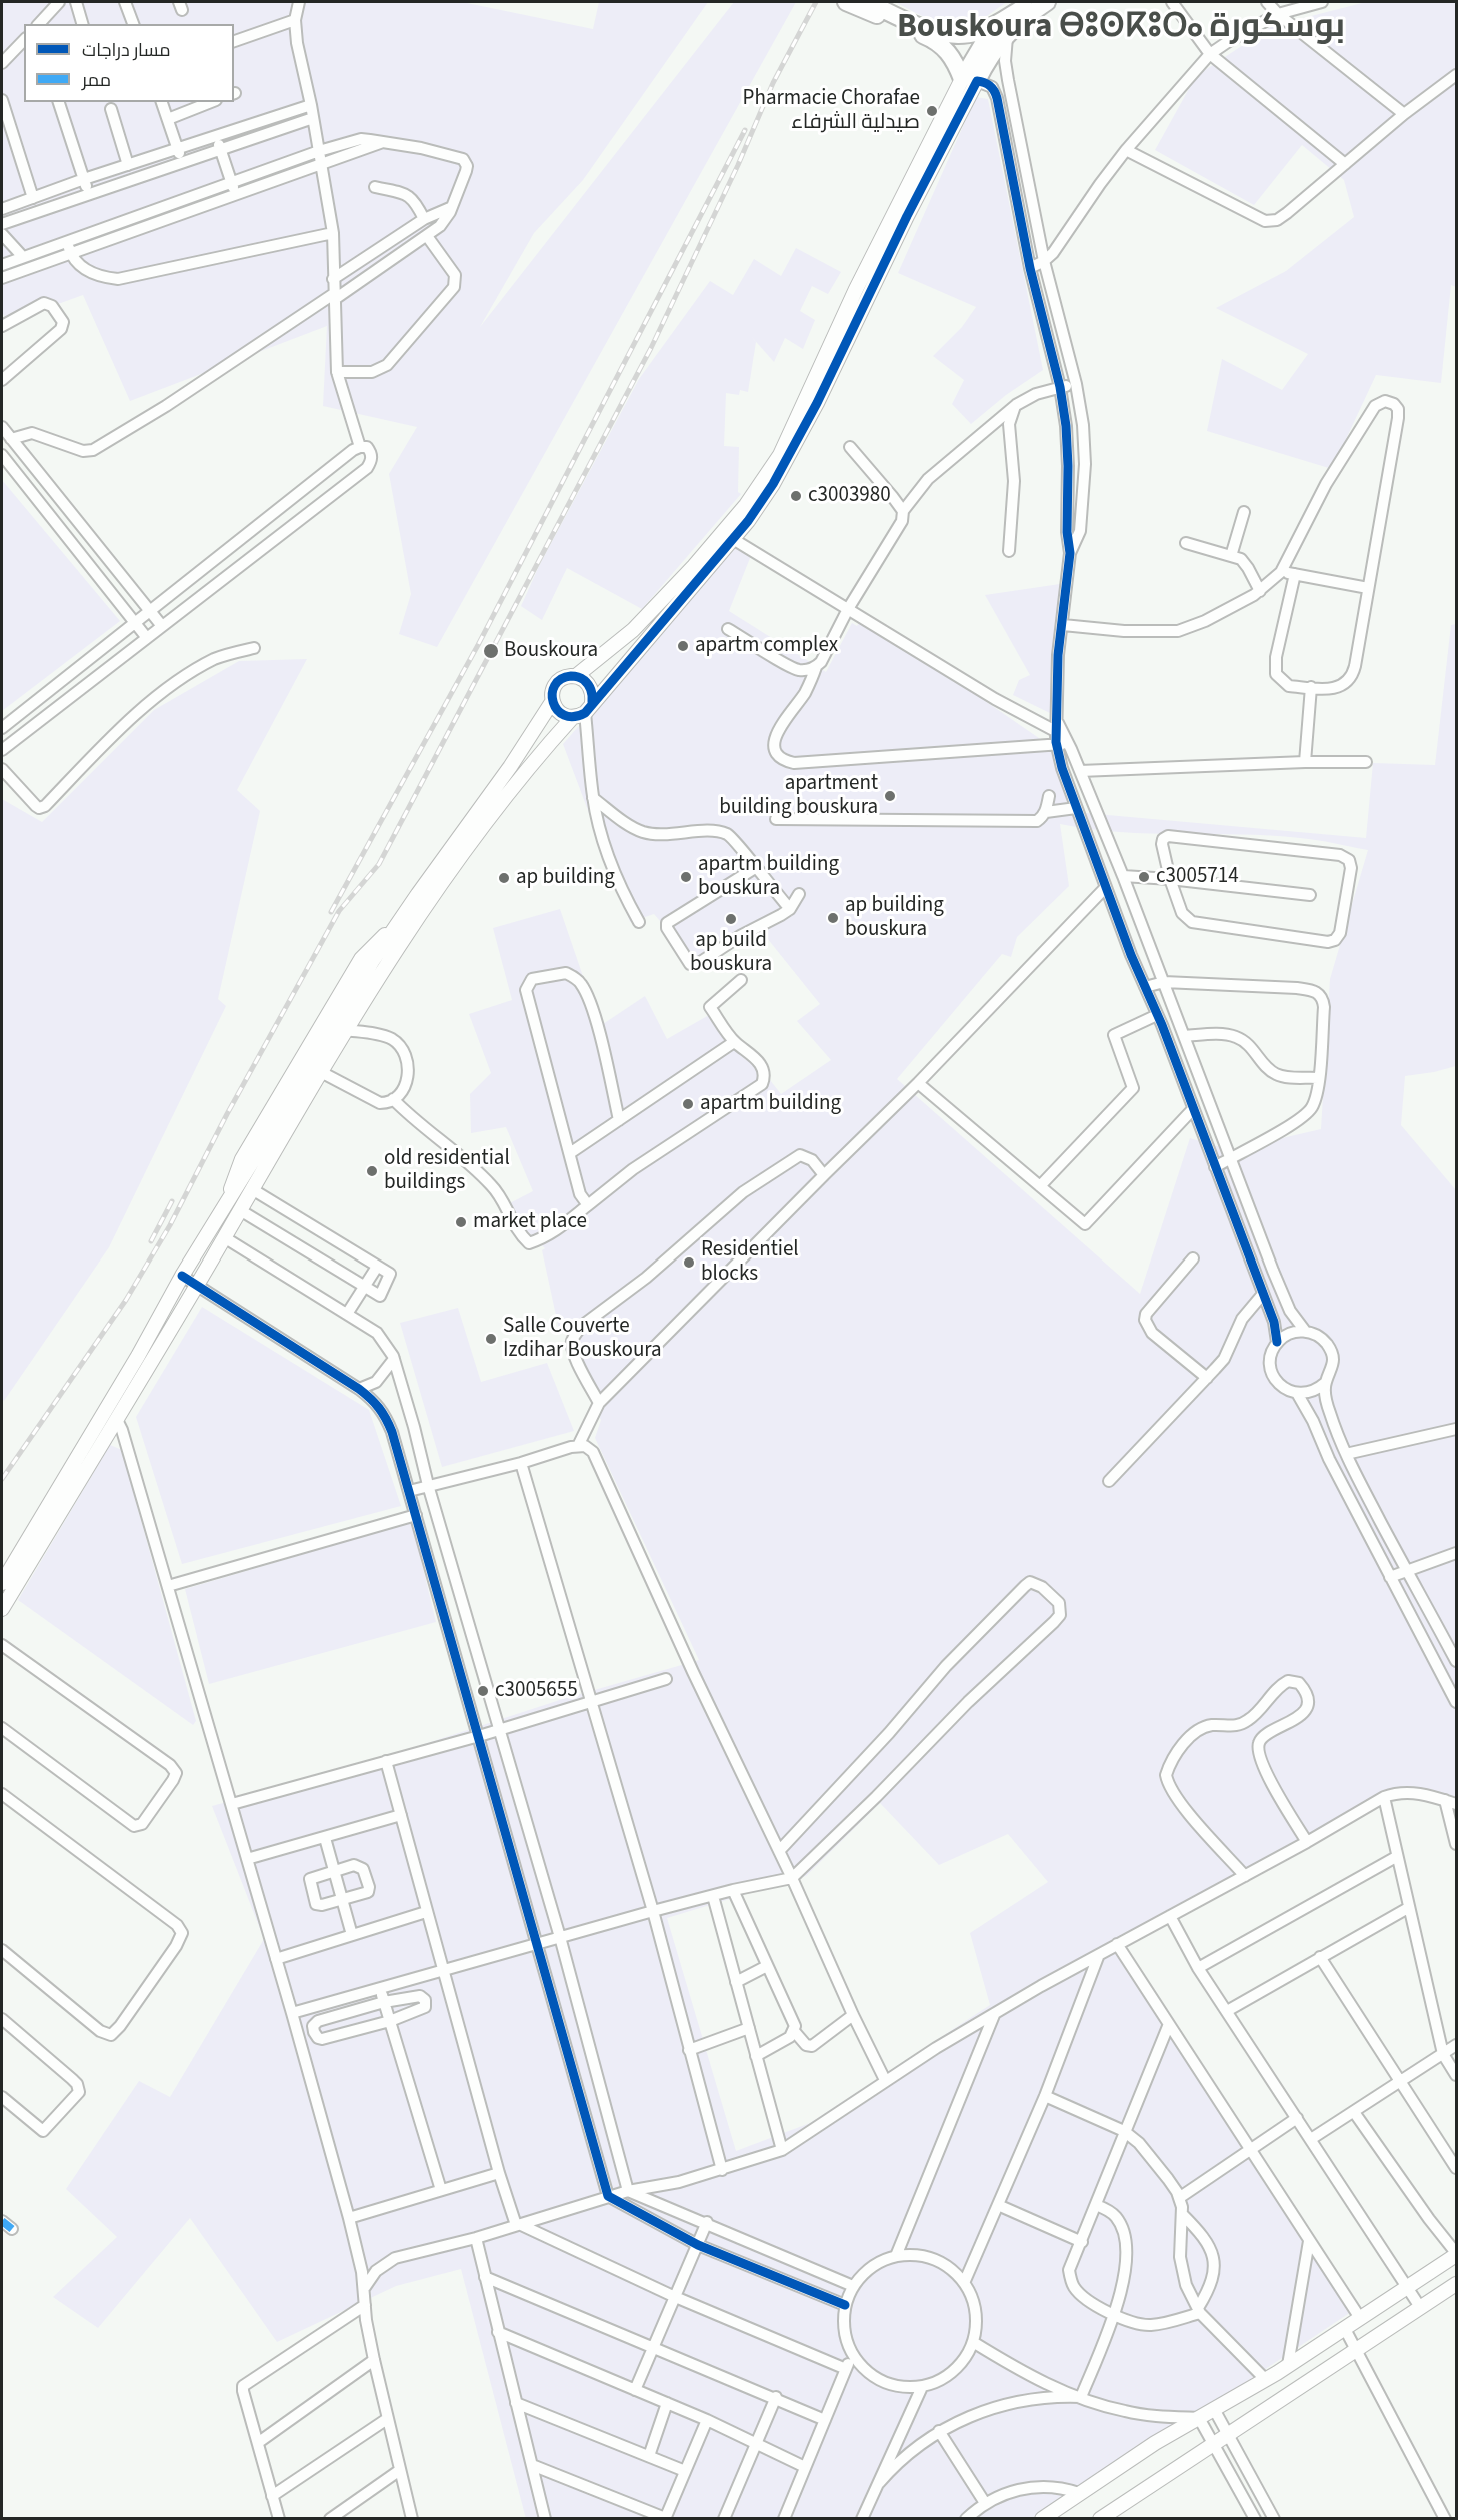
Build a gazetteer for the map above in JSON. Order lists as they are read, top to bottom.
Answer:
{
  "districts": ["Bouskoura ⴱⵓⵙⴽⵓⵔⴰ بوسكورة"],
  "places": [
    "Pharmacie Chorafae صيدلية الشرفاء",
    "c3003980",
    "apartm complex",
    "Bouskoura",
    "apartment building bouskura",
    "apartm building bouskura",
    "c3005714",
    "ap building",
    "ap building bouskura",
    "ap build bouskura",
    "apartm building",
    "old residential buildings",
    "market place",
    "Residentiel blocks",
    "Salle Couverte Izdihar Bouskoura",
    "c3005655"
  ],
  "legend": ["مسار دراجات", "ممر"]
}
